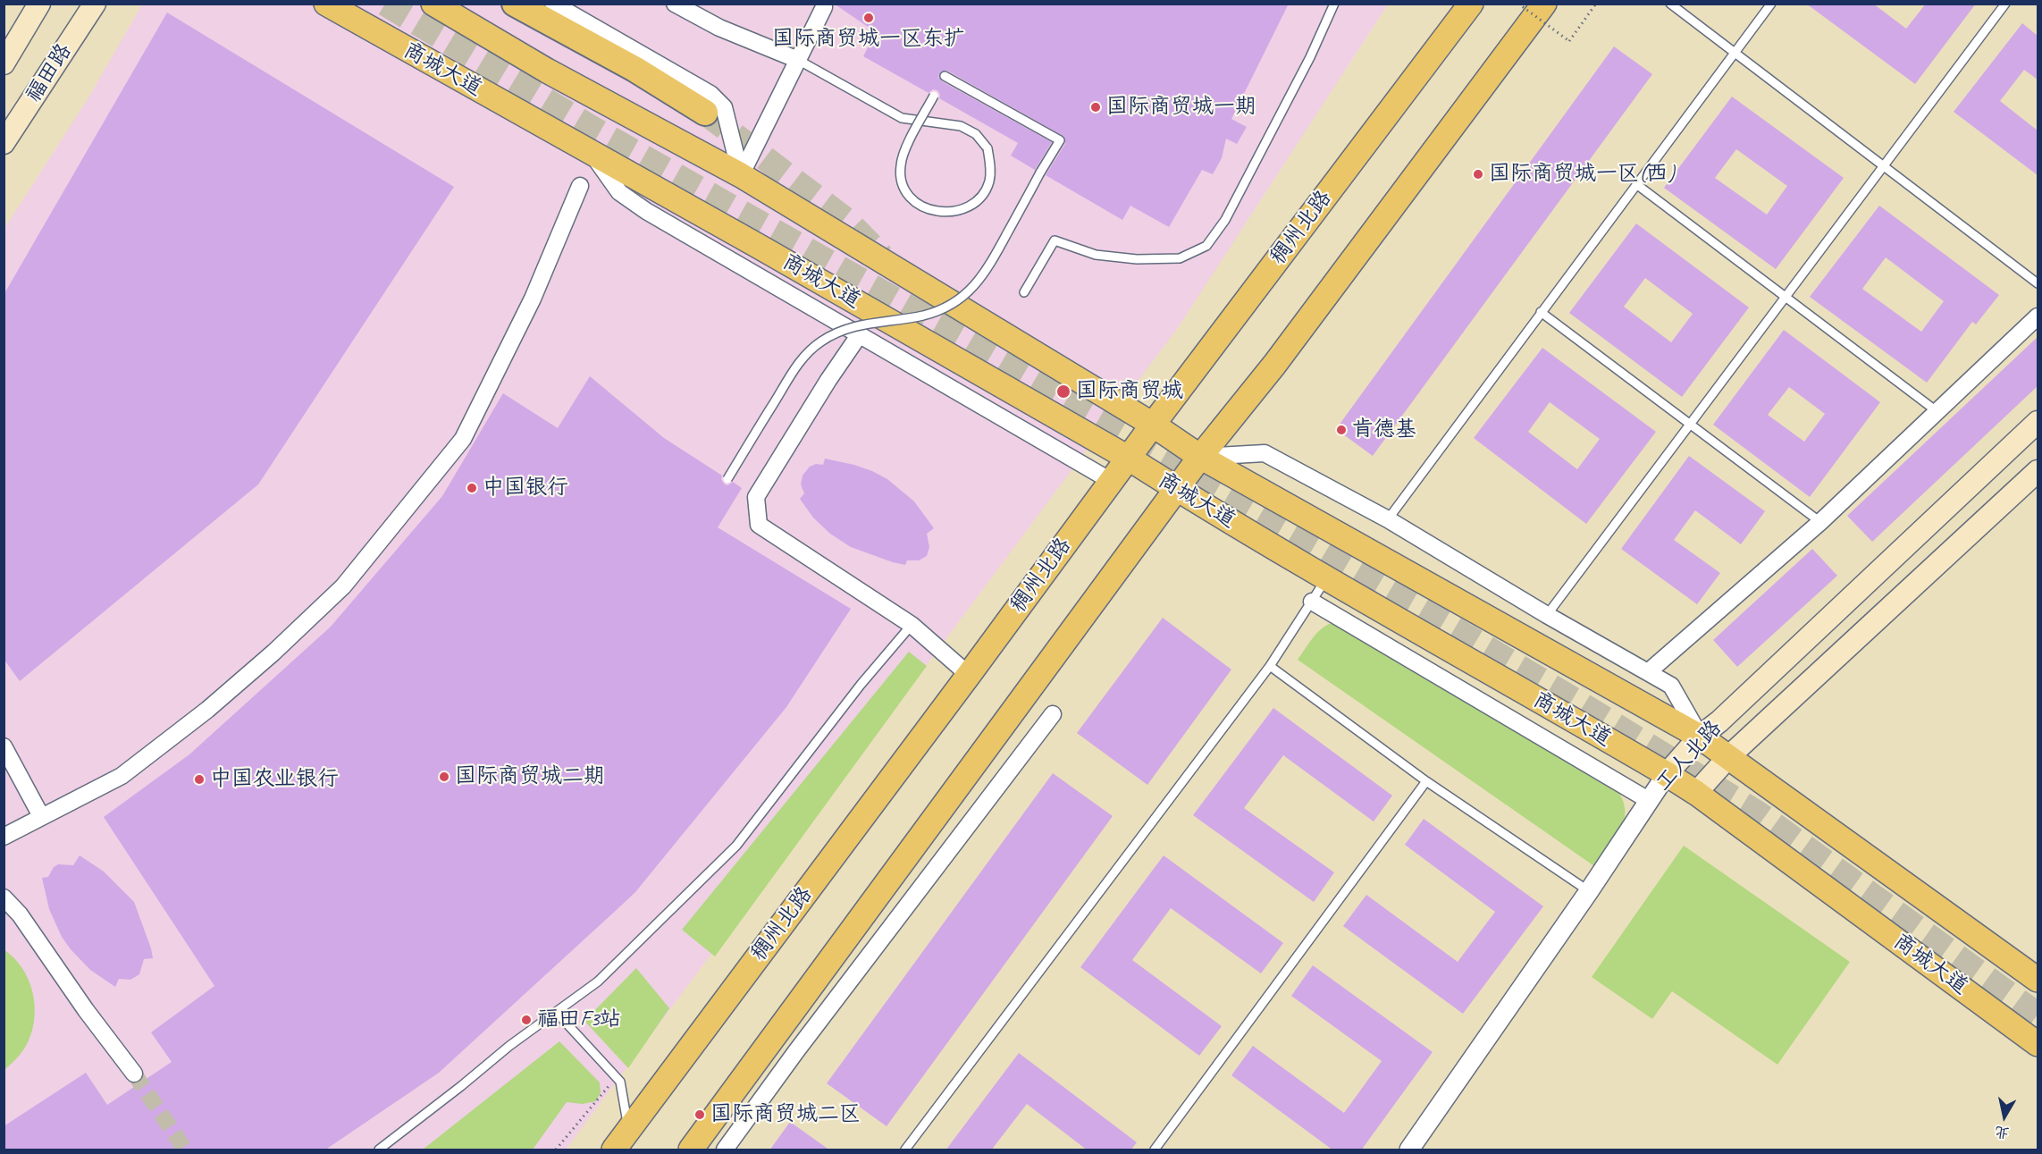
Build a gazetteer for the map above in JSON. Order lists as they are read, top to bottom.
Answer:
{
  "streets": {
    "main road": [
      "商城大道",
      "福田路",
      "稠州北路",
      "工人北路"
    ]
  },
  "crossings": [
    ["商城大道", "稠州北路"],
    ["商城大道", "工人北路"]
  ],
  "places": [
    "国际商贸城一区东扩",
    "国际商贸城一期",
    "国际商贸城一区(西)",
    "国际商贸城",
    "肯德基",
    "中国银行",
    "国际商贸城二期",
    "中国农业银行",
    "福田F3站",
    "国际商贸城二区"
  ],
  "north": "bottom"
}
